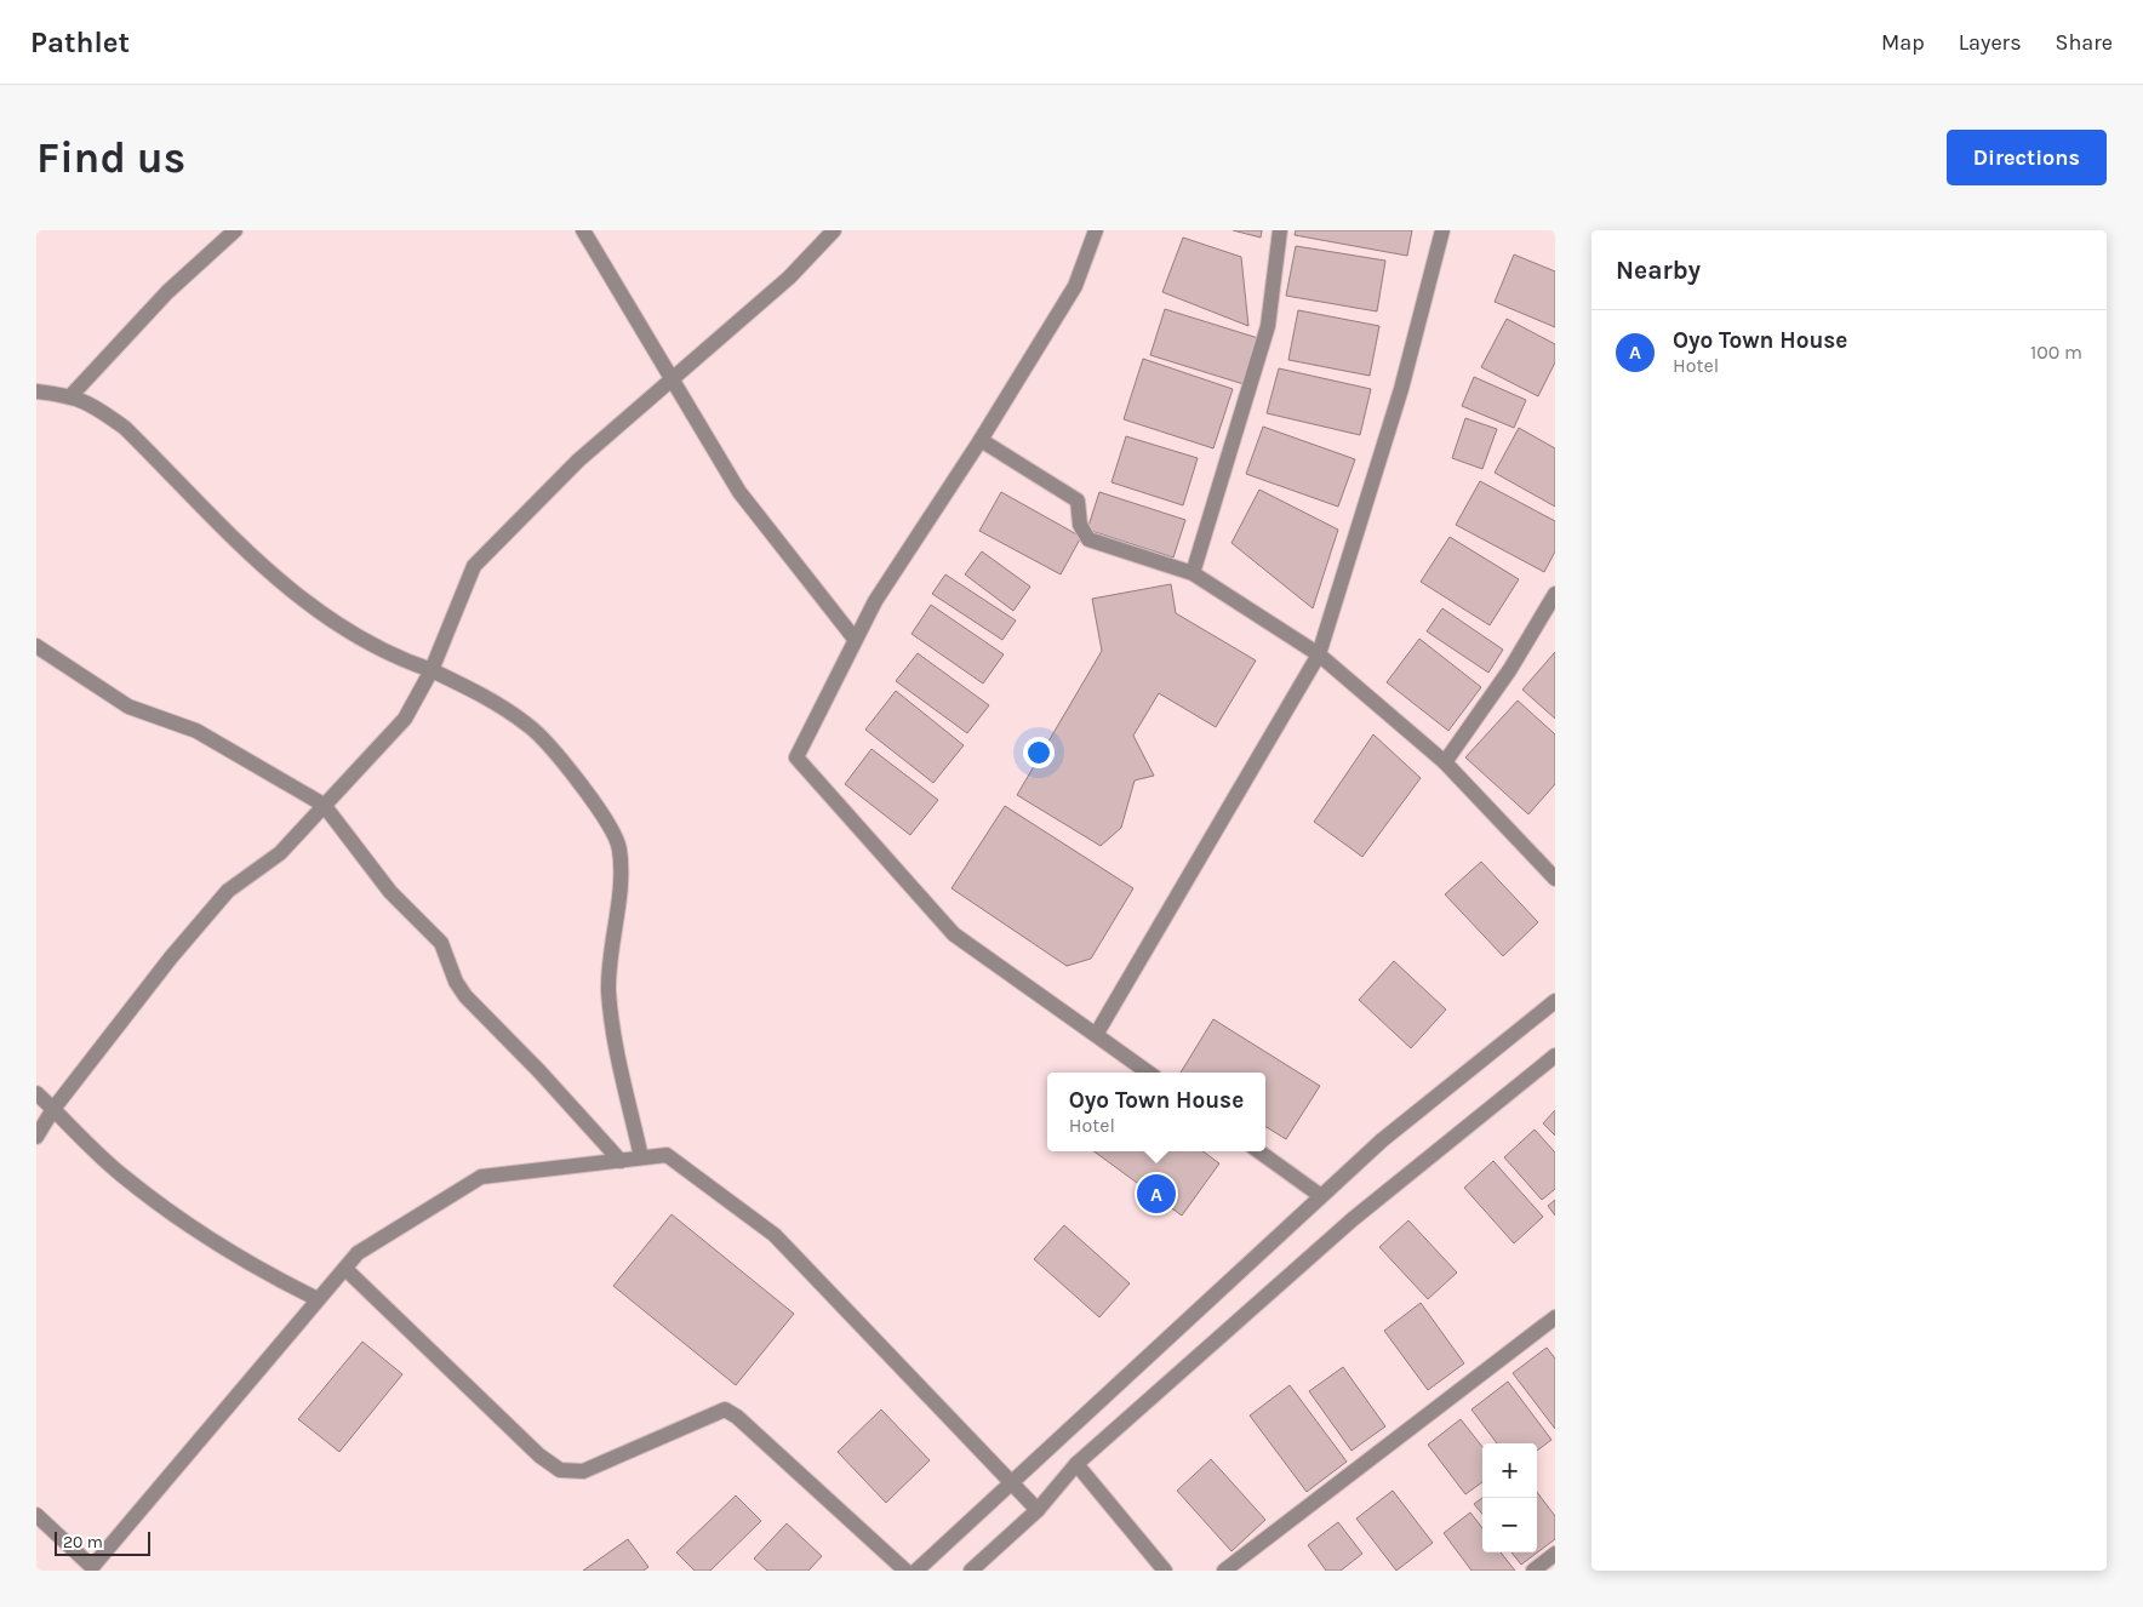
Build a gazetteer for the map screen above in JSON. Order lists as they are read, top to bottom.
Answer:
{
  "scale_bar": "20 m",
  "page": {
    "header": "Pathlet",
    "nav": ["Map", "Layers", "Share"],
    "buttons": "Directions",
    "title": "Find us",
    "heading": "Nearby",
    "list": [
      {
        "mark": "A",
        "name": "Oyo Town House",
        "note": "Hotel",
        "value": "100 m"
      }
    ],
    "popup": ["Oyo Town House", "Hotel"],
    "pins": "A",
    "map_buttons": ["+", "−"],
    "scale": "20 m"
  }
}
